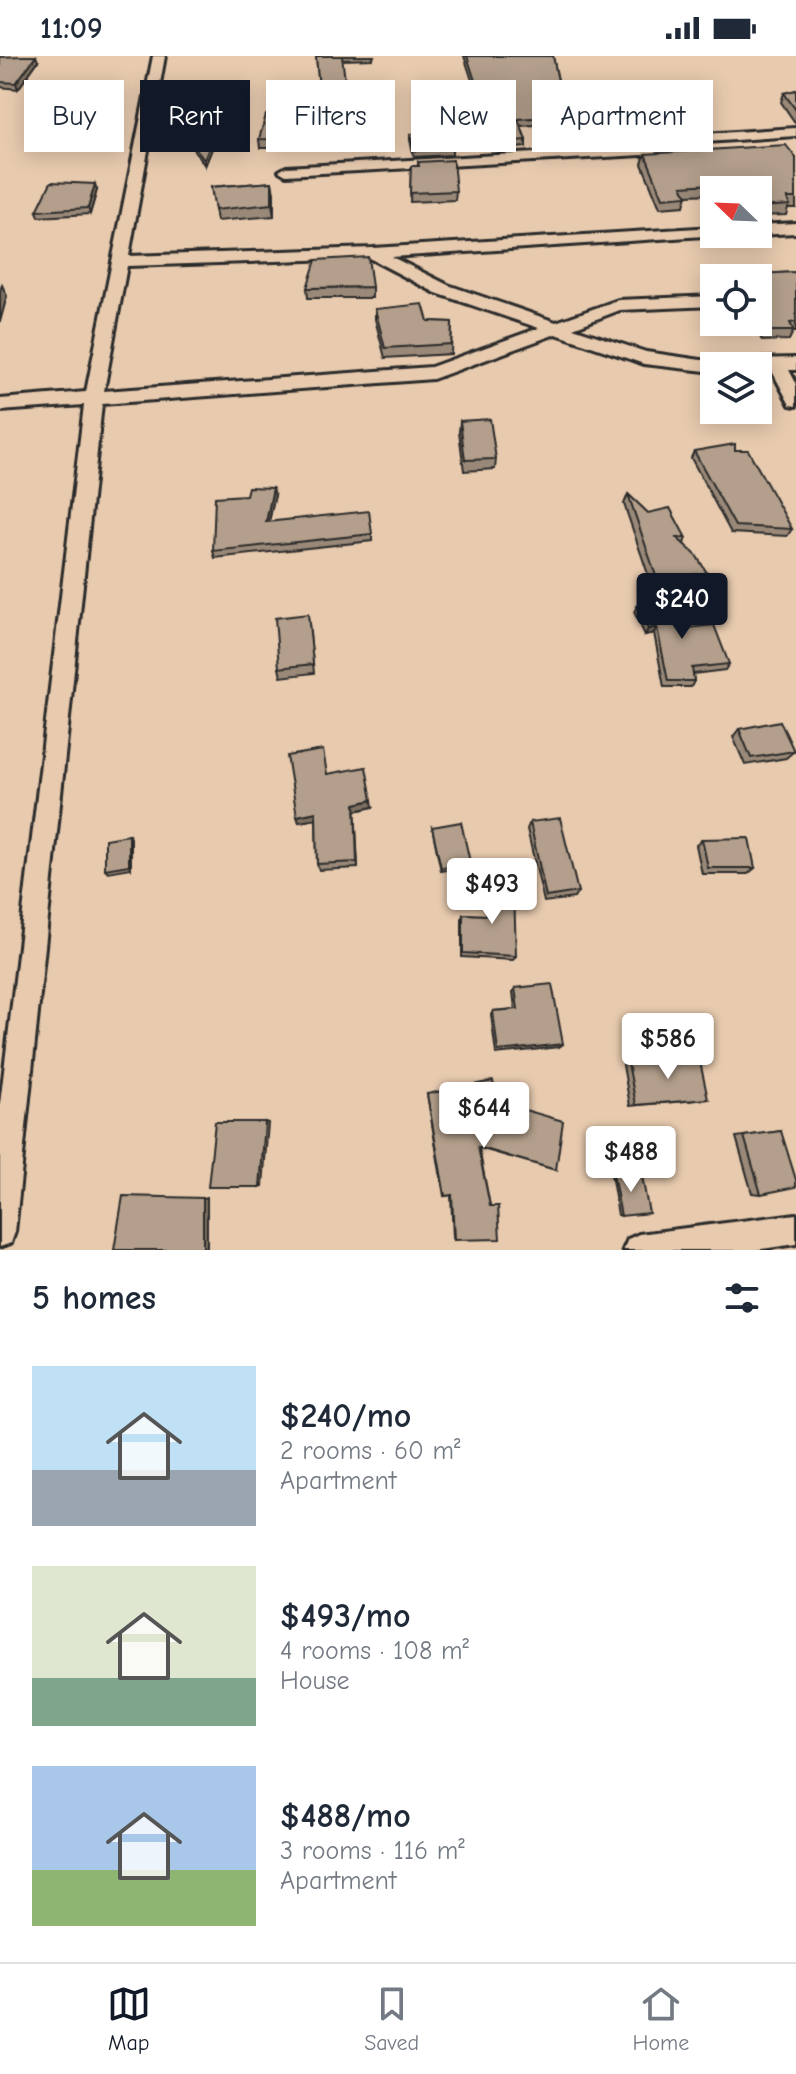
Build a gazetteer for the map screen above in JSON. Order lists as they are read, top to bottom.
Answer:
{
  "north": "top left",
  "page": {
    "status": "11:09",
    "chip": [
      "Buy",
      "Rent",
      "Filters",
      "New",
      "Apartment"
    ],
    "price": [
      "$240",
      "$493",
      "$586",
      "$644",
      "$488"
    ],
    "heading": "5 homes",
    "list": [
      {
        "name": "$240/mo",
        "note": "2 rooms · 60 m² · Apartment"
      },
      {
        "name": "$493/mo",
        "note": "4 rooms · 108 m² · House"
      },
      {
        "name": "$488/mo",
        "note": "3 rooms · 116 m² · Apartment"
      }
    ],
    "tabs": ["Map", "Saved", "Home"]
  }
}
